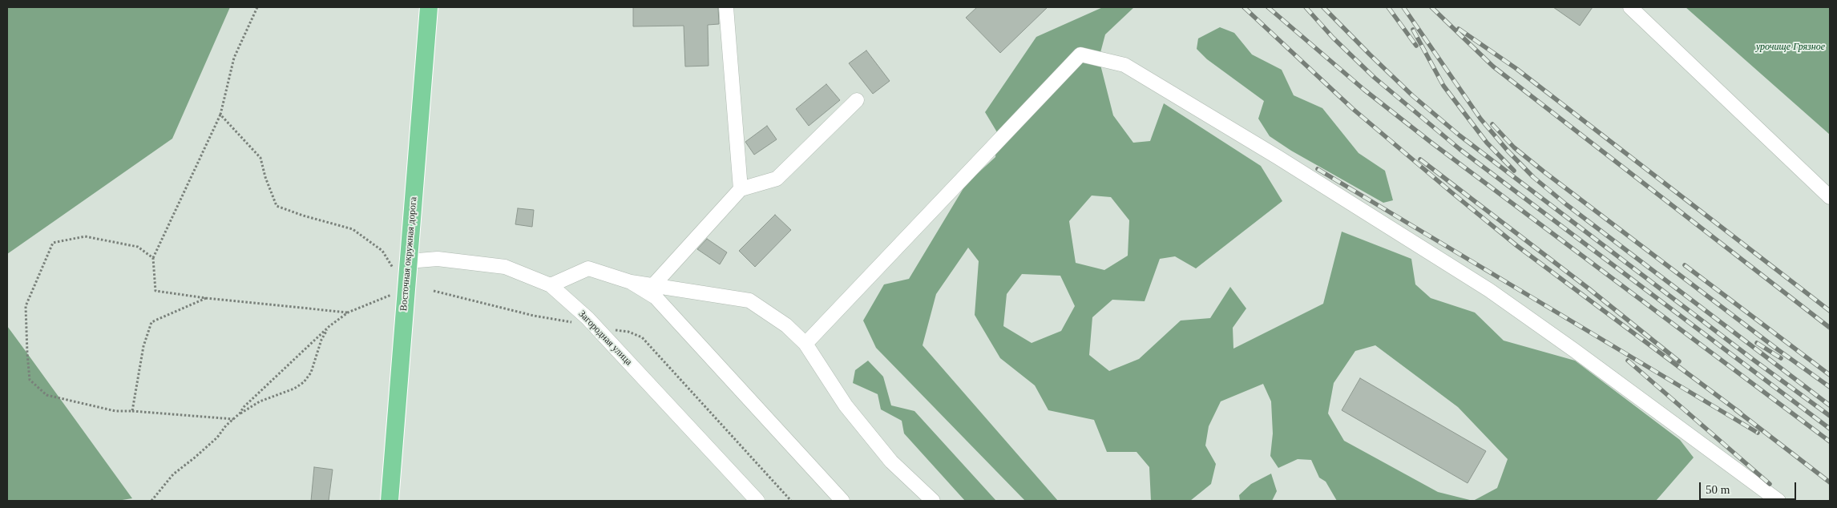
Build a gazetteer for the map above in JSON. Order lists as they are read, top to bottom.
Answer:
{
  "streets": {
    "main road": ["Восточная окружная дорога"],
    "street": ["Загородная улица"]
  },
  "crossings": [
    ["Восточная окружная дорога", "Загородная улица"]
  ],
  "parks": ["урочище Грязное"],
  "scale_bar": "50 m"
}
